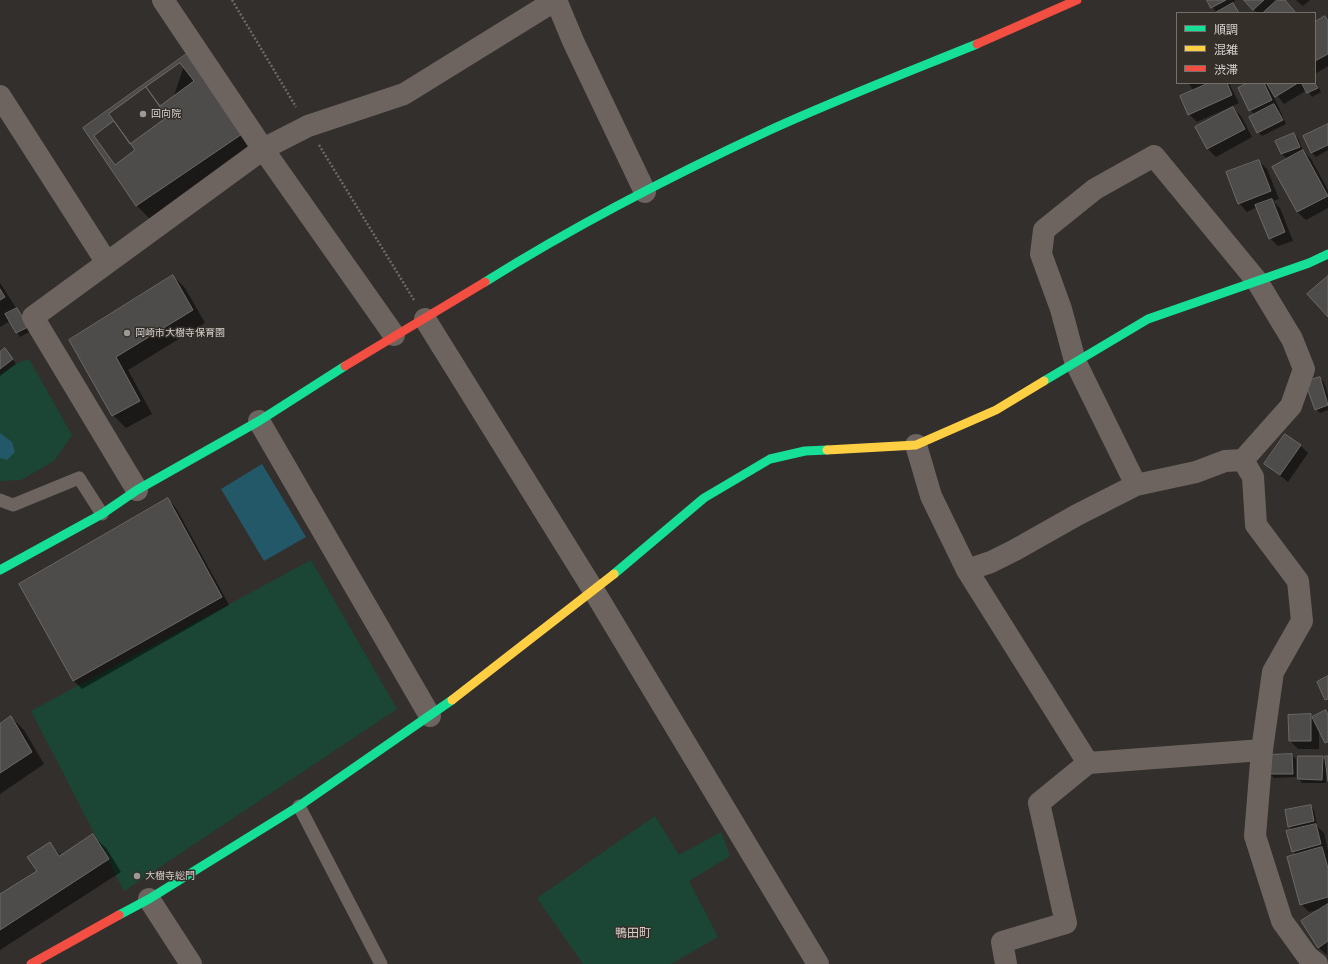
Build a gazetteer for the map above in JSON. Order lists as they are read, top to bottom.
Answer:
{
  "districts": ["鴨田町"],
  "places": ["回向院", "岡崎市大樹寺保育園", "大樹寺総門"],
  "legend": ["順調", "混雑", "渋滞"]
}
